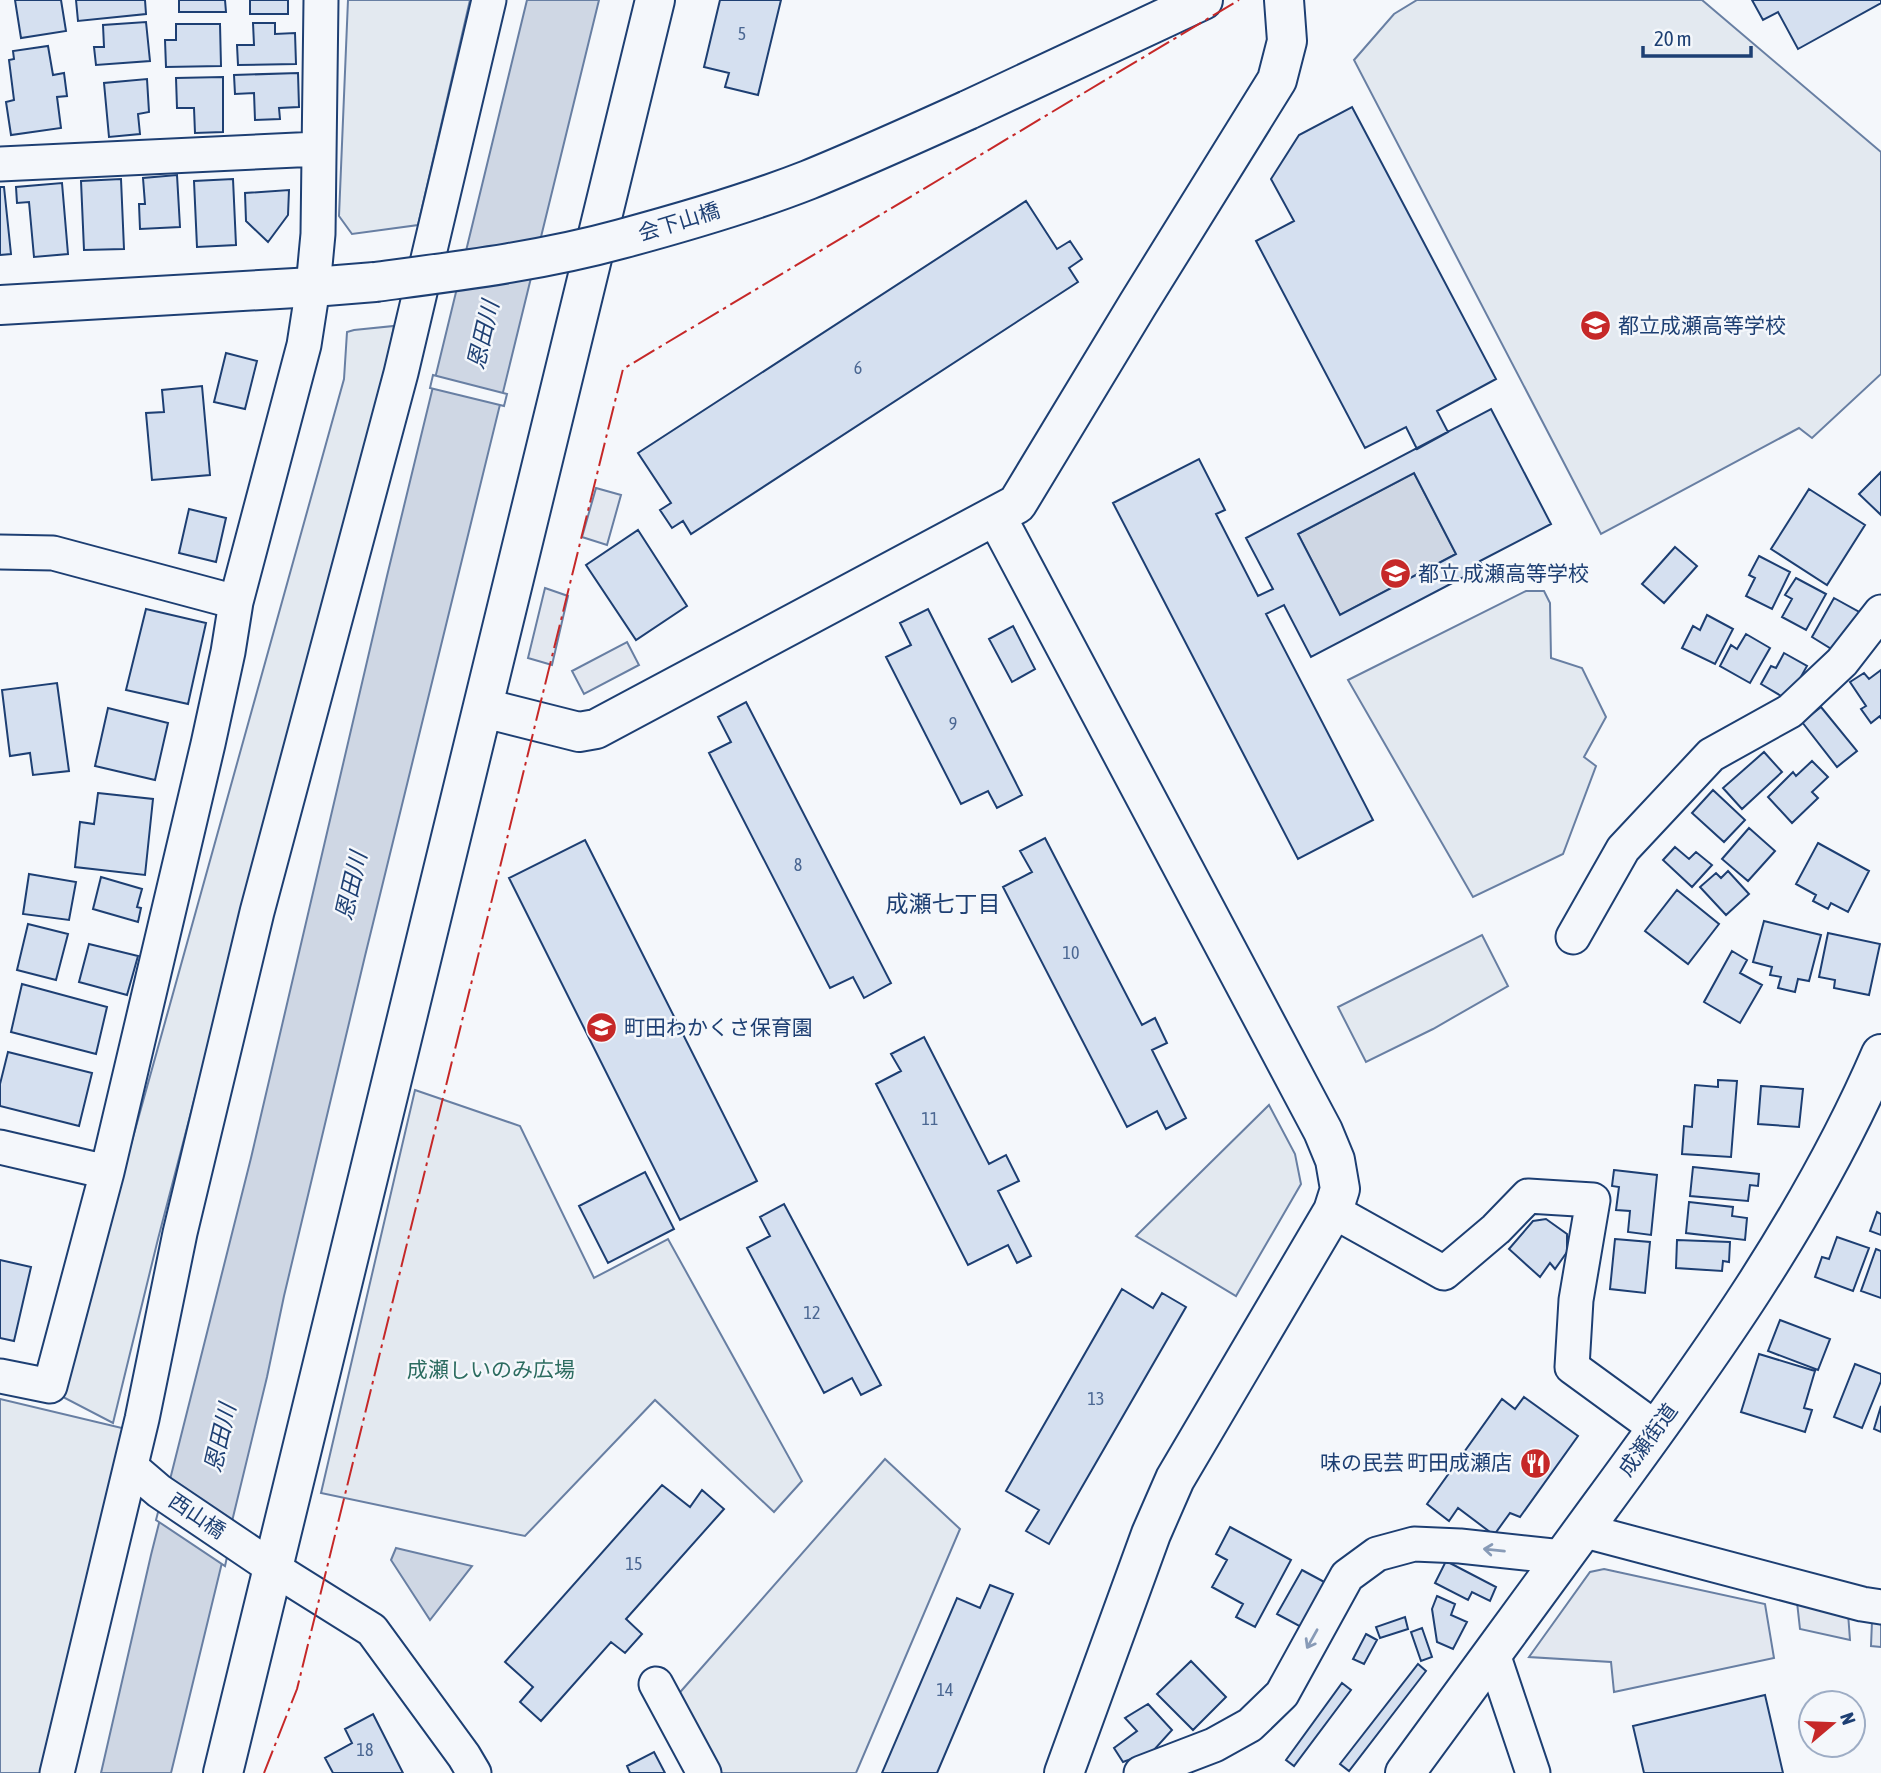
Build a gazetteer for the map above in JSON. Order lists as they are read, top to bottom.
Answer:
{
  "streets": {
    "street": ["会下山橋", "成瀬街道", "西山橋"]
  },
  "districts": ["成瀬七丁目"],
  "water": ["恩田川"],
  "parks": ["成瀬しいのみ広場"],
  "places": {
    "school or university": ["都立成瀬高等学校", "都立 成瀬高等学校", "町田わかくさ保育園"],
    "restaurant": ["味の民芸 町田成瀬店"]
  },
  "house_numbers": [
    "5",
    "6",
    "9",
    "8",
    "10",
    "11",
    "12",
    "13",
    "15",
    "14",
    "18"
  ],
  "scale_bar": "20 m",
  "north": "right"
}
